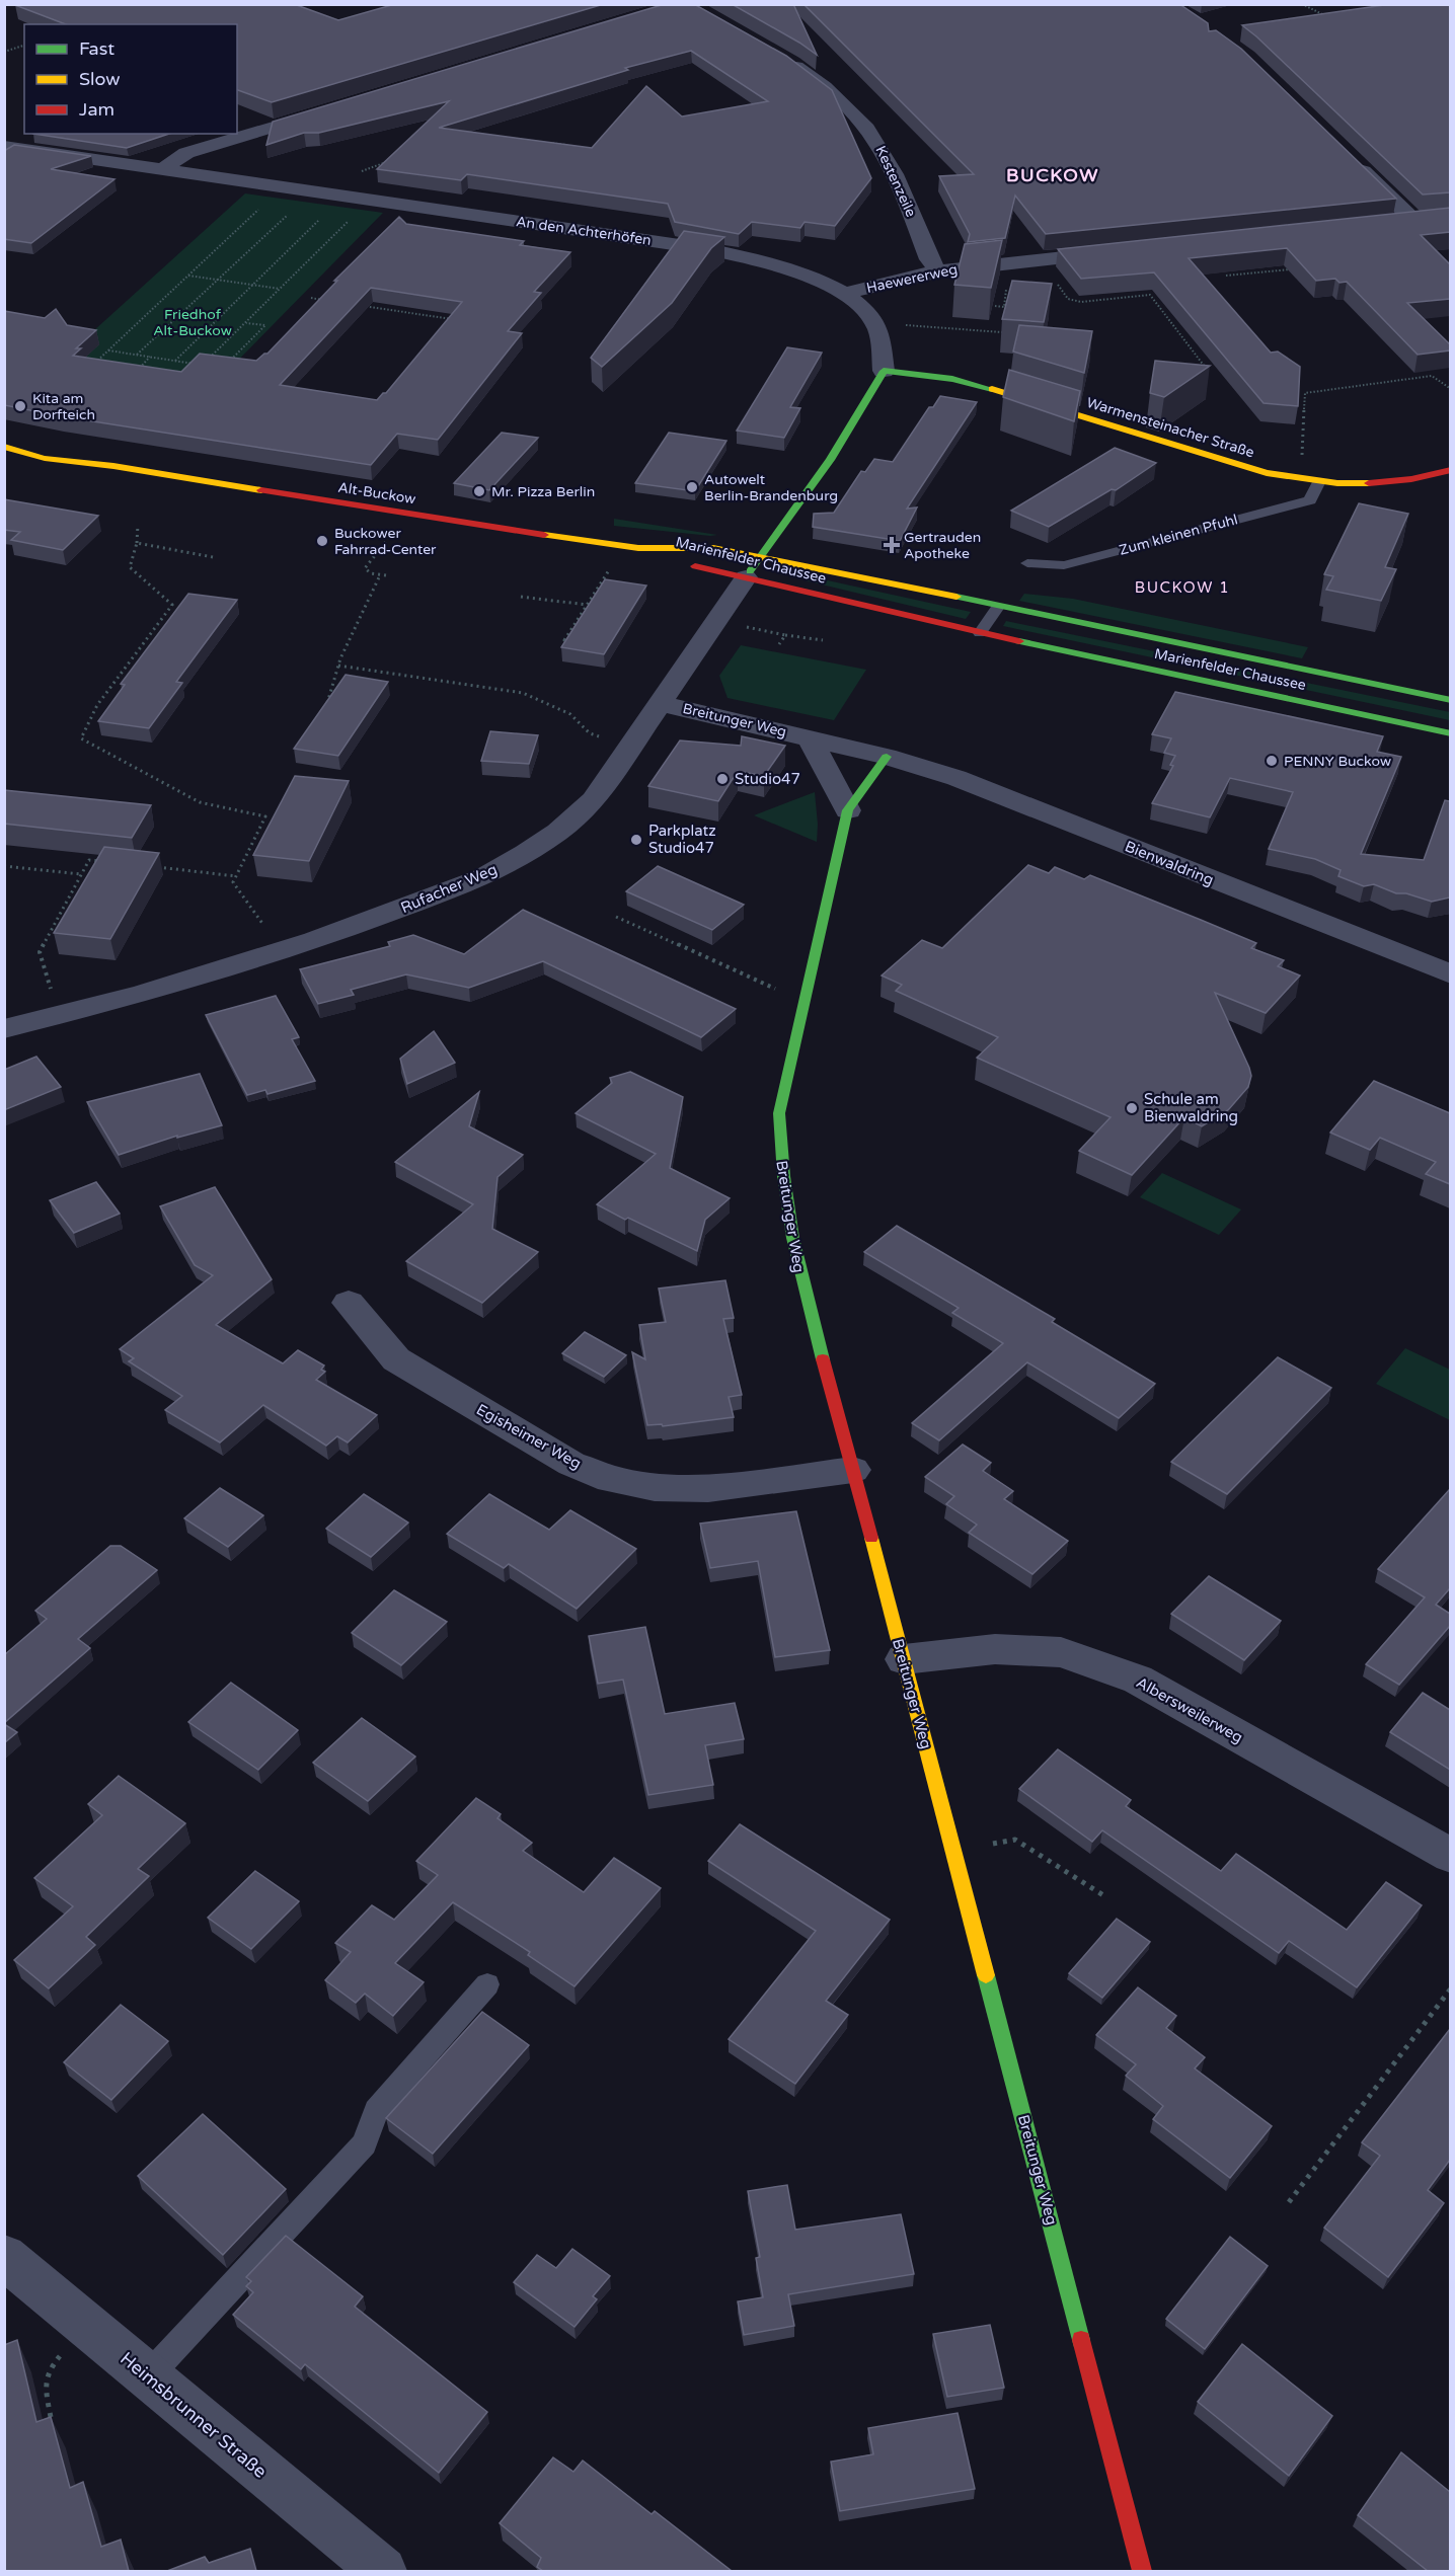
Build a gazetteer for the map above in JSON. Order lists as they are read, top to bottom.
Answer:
{
  "streets": {
    "street": [
      "Kestenzeile",
      "An den Achterhöfen",
      "Haewererweg",
      "Warmensteinacher Straße",
      "Alt-Buckow",
      "Marienfelder Chaussee",
      "Breitunger Weg",
      "Bienwaldring",
      "Rufacher Weg",
      "Egisheimer Weg",
      "Albersweilerweg",
      "Heimsbrunner Straße"
    ],
    "lane": ["Zum kleinen Pfuhl"]
  },
  "crossings": [
    ["Kestenzeile", "Haewererweg"],
    ["An den Achterhöfen", "Haewererweg"],
    ["Warmensteinacher Straße", "Zum kleinen Pfuhl"],
    ["Alt-Buckow", "Marienfelder Chaussee"],
    ["Marienfelder Chaussee", "Rufacher Weg"],
    ["Breitunger Weg", "Bienwaldring"],
    ["Breitunger Weg", "Rufacher Weg"],
    ["Breitunger Weg", "Egisheimer Weg"],
    ["Breitunger Weg", "Albersweilerweg"]
  ],
  "districts": ["BUCKOW", "BUCKOW 1"],
  "parks": ["Friedhof Alt-Buckow"],
  "places": {
    "other": [
      "Kita am Dorfteich",
      "Autowelt Berlin-Brandenburg",
      "Mr. Pizza Berlin",
      "Buckower Fahrrad-Center",
      "PENNY Buckow",
      "Studio47",
      "Parkplatz Studio47",
      "Schule am Bienwaldring"
    ],
    "health": ["Gertrauden Apotheke"]
  },
  "legend": ["Fast", "Slow", "Jam"]
}
